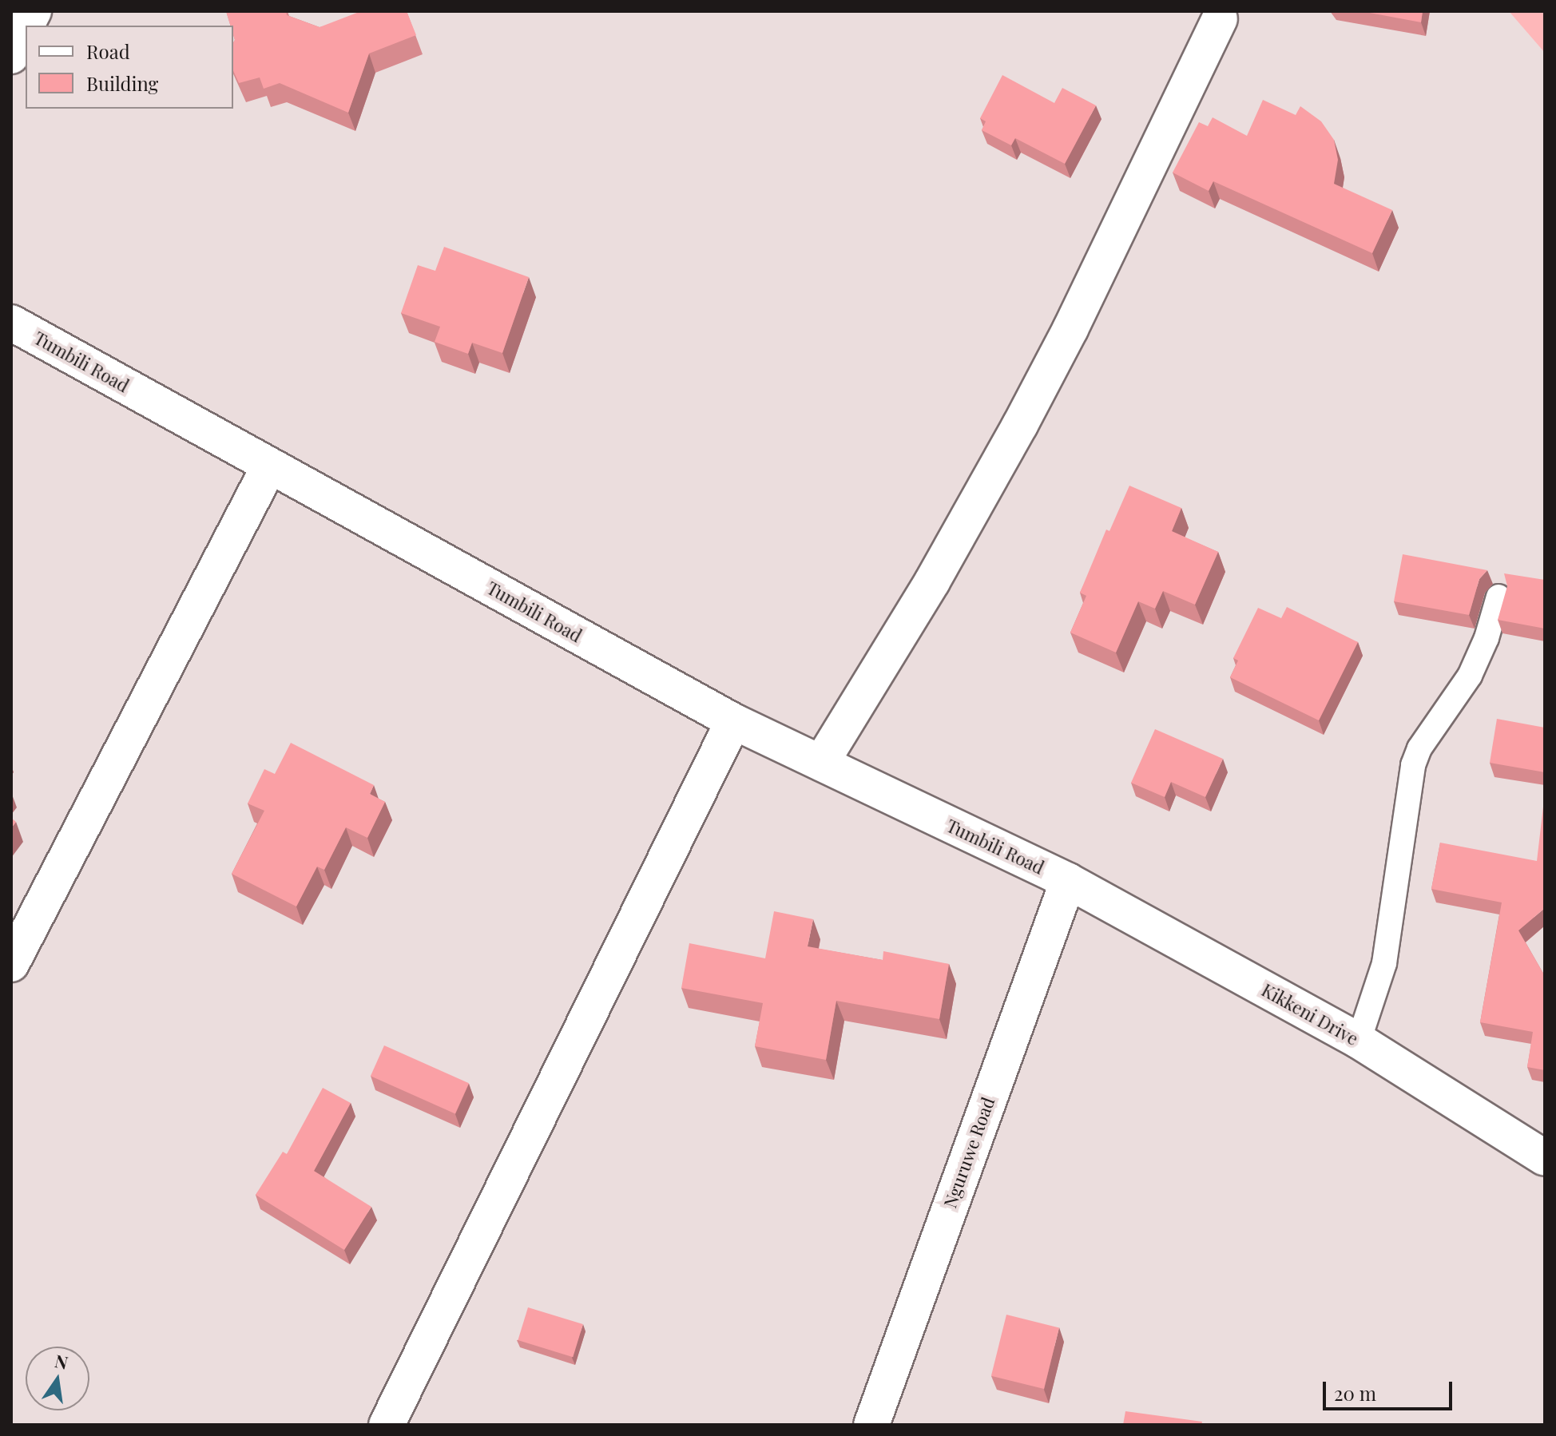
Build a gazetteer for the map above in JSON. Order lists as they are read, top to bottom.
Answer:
{
  "streets": {
    "street": ["Tumbili Road", "Kikkeni Drive", "Nguruwe Road"]
  },
  "crossings": [
    ["Tumbili Road", "Kikkeni Drive"],
    ["Tumbili Road", "Nguruwe Road"],
    ["Kikkeni Drive", "Nguruwe Road"]
  ],
  "legend": ["Road", "Building"],
  "scale_bar": "20 m",
  "north": "top"
}
